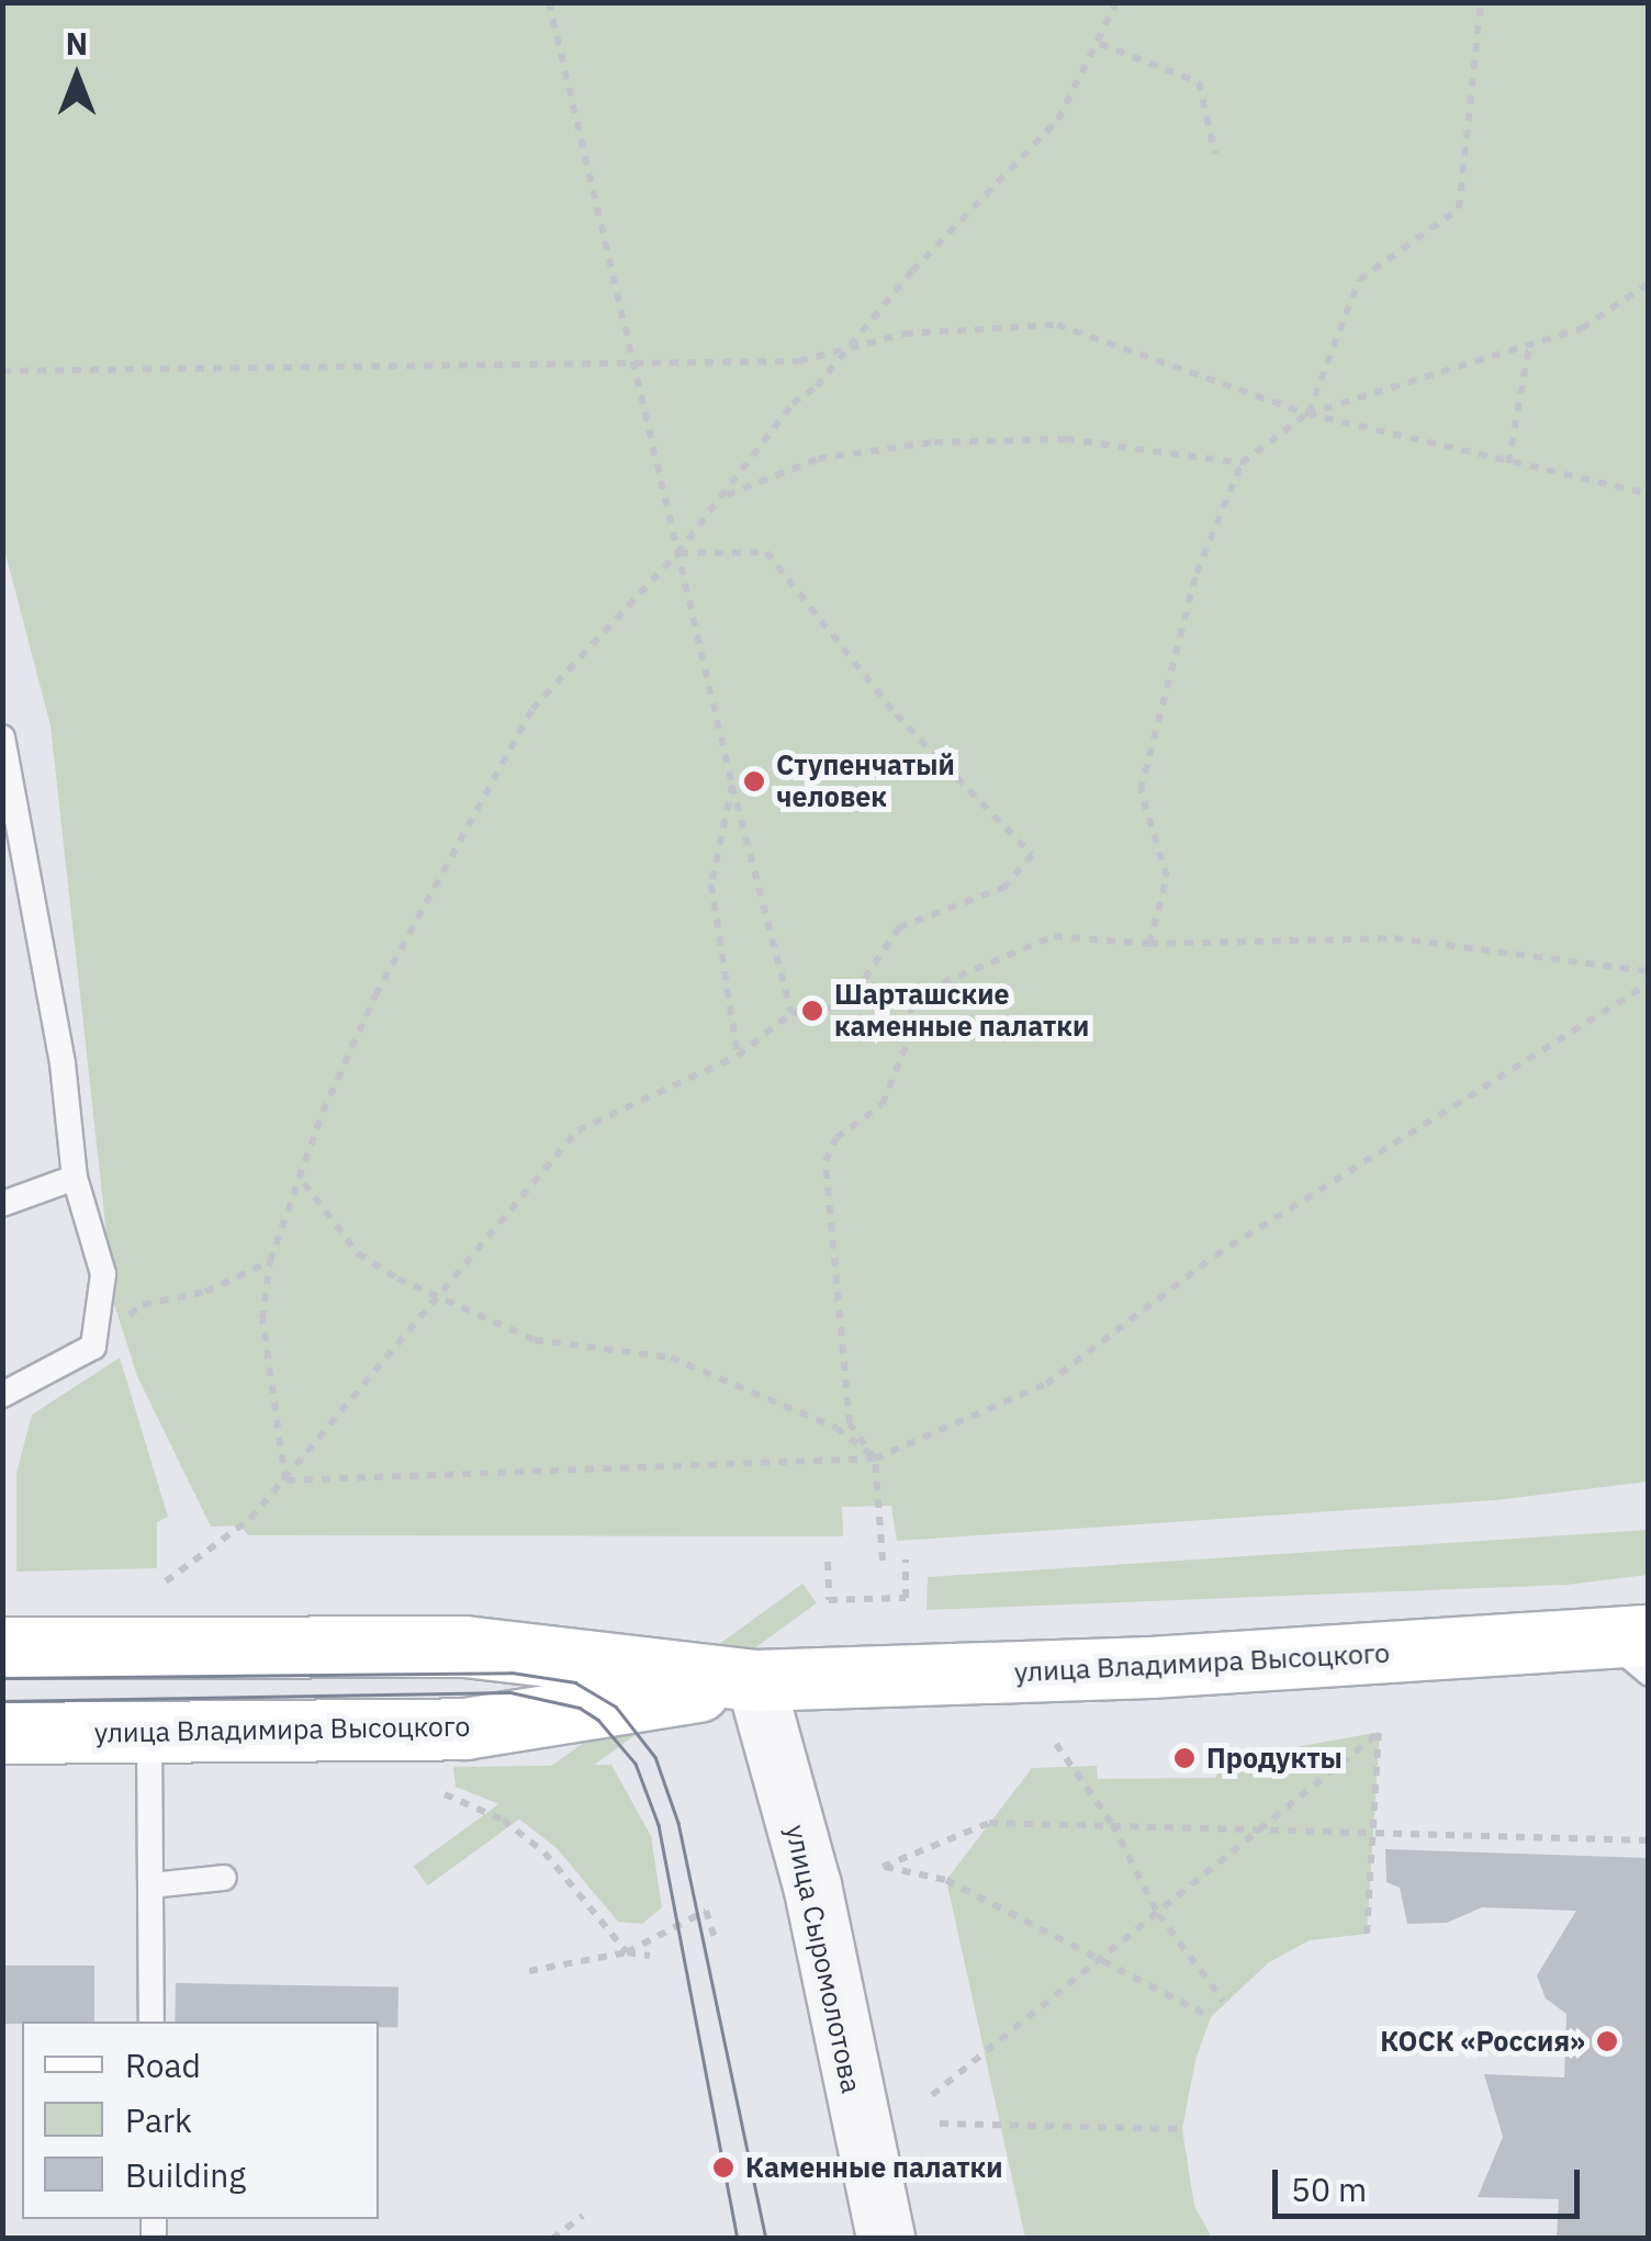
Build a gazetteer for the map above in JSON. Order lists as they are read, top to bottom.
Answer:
{
  "streets": {
    "main road": ["улица Владимира Высоцкого"],
    "street": ["улица Сыромолотова"]
  },
  "crossings": [
    ["улица Владимира Высоцкого", "улица Сыромолотова"]
  ],
  "places": [
    "Ступенчатый человек",
    "Шарташские каменные палатки",
    "Продукты",
    "КОСК «Россия»",
    "Каменные палатки"
  ],
  "legend": ["Road", "Park", "Building"],
  "scale_bar": "50 m",
  "north": "top"
}
